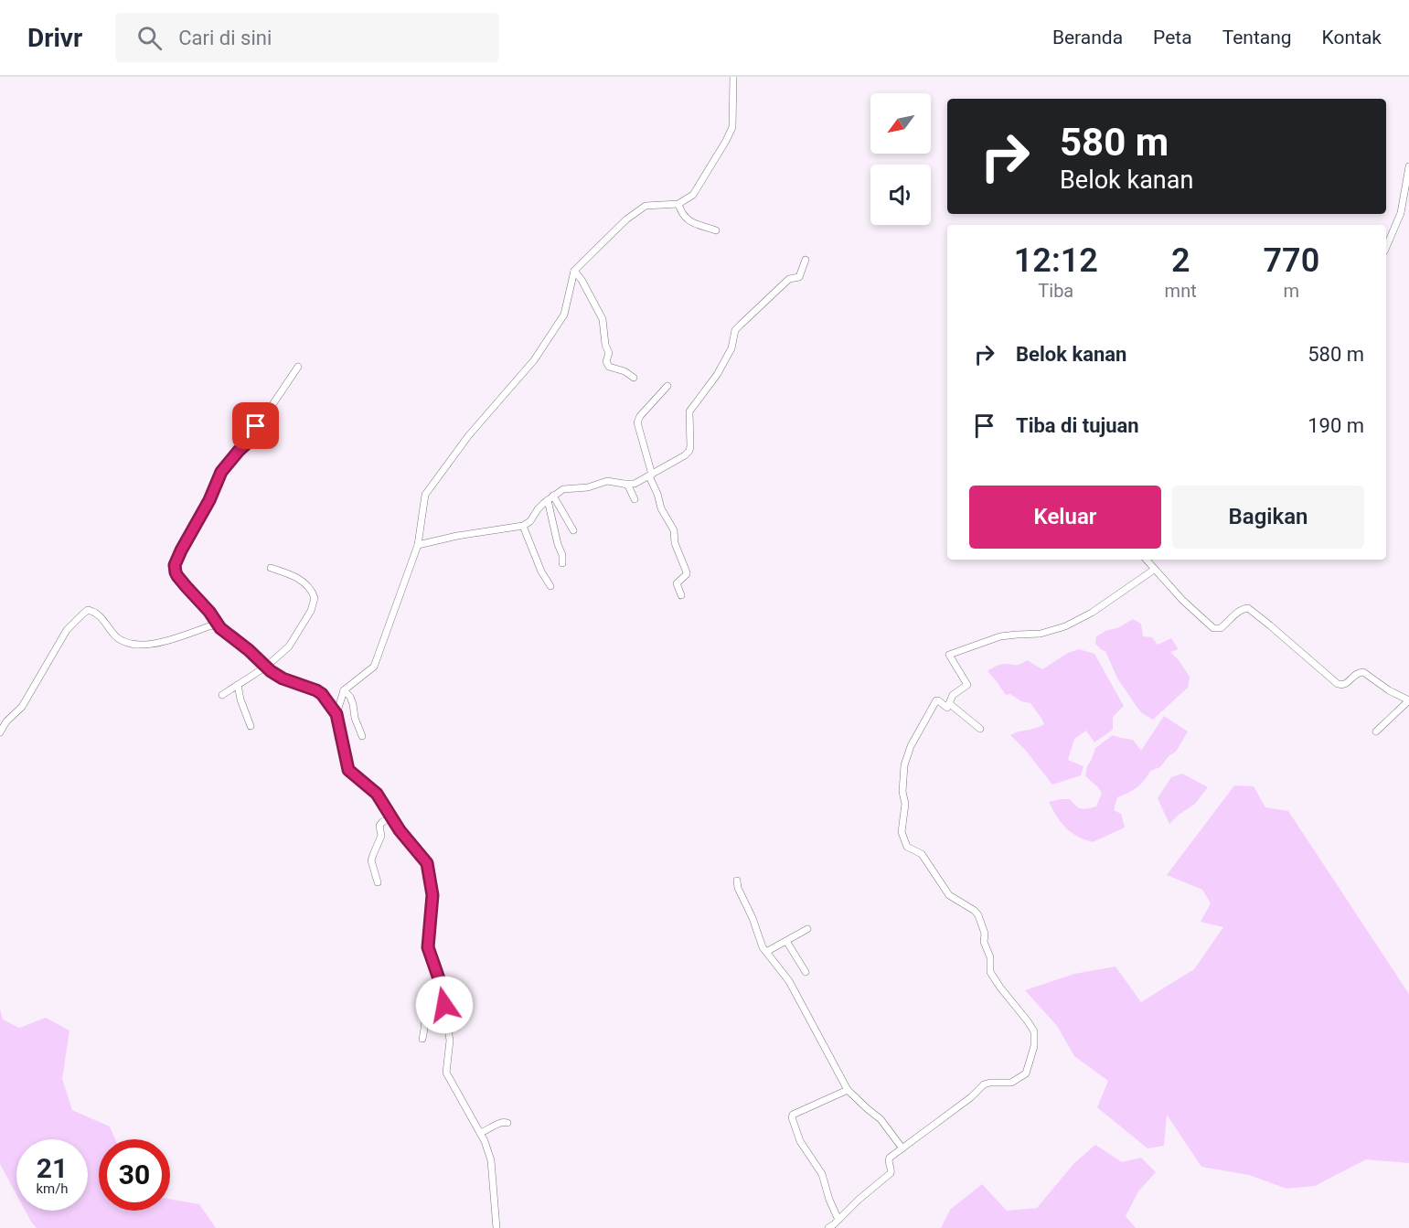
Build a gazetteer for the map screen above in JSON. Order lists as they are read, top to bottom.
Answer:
{
  "north": "bottom left",
  "page": {
    "header": "Drivr",
    "search": "Cari di sini",
    "nav": [
      "Beranda",
      "Peta",
      "Tentang",
      "Kontak"
    ],
    "turn": ["580 m", "Belok kanan"],
    "eta": [
      "12:12",
      "Tiba",
      "2",
      "mnt",
      "770",
      "m"
    ],
    "list": [
      {
        "name": "Belok kanan",
        "value": "580 m"
      },
      {
        "name": "Tiba di tujuan",
        "value": "190 m"
      }
    ],
    "buttons": ["Keluar", "Bagikan"],
    "speed": "21 km/h",
    "limit": "30"
  }
}
